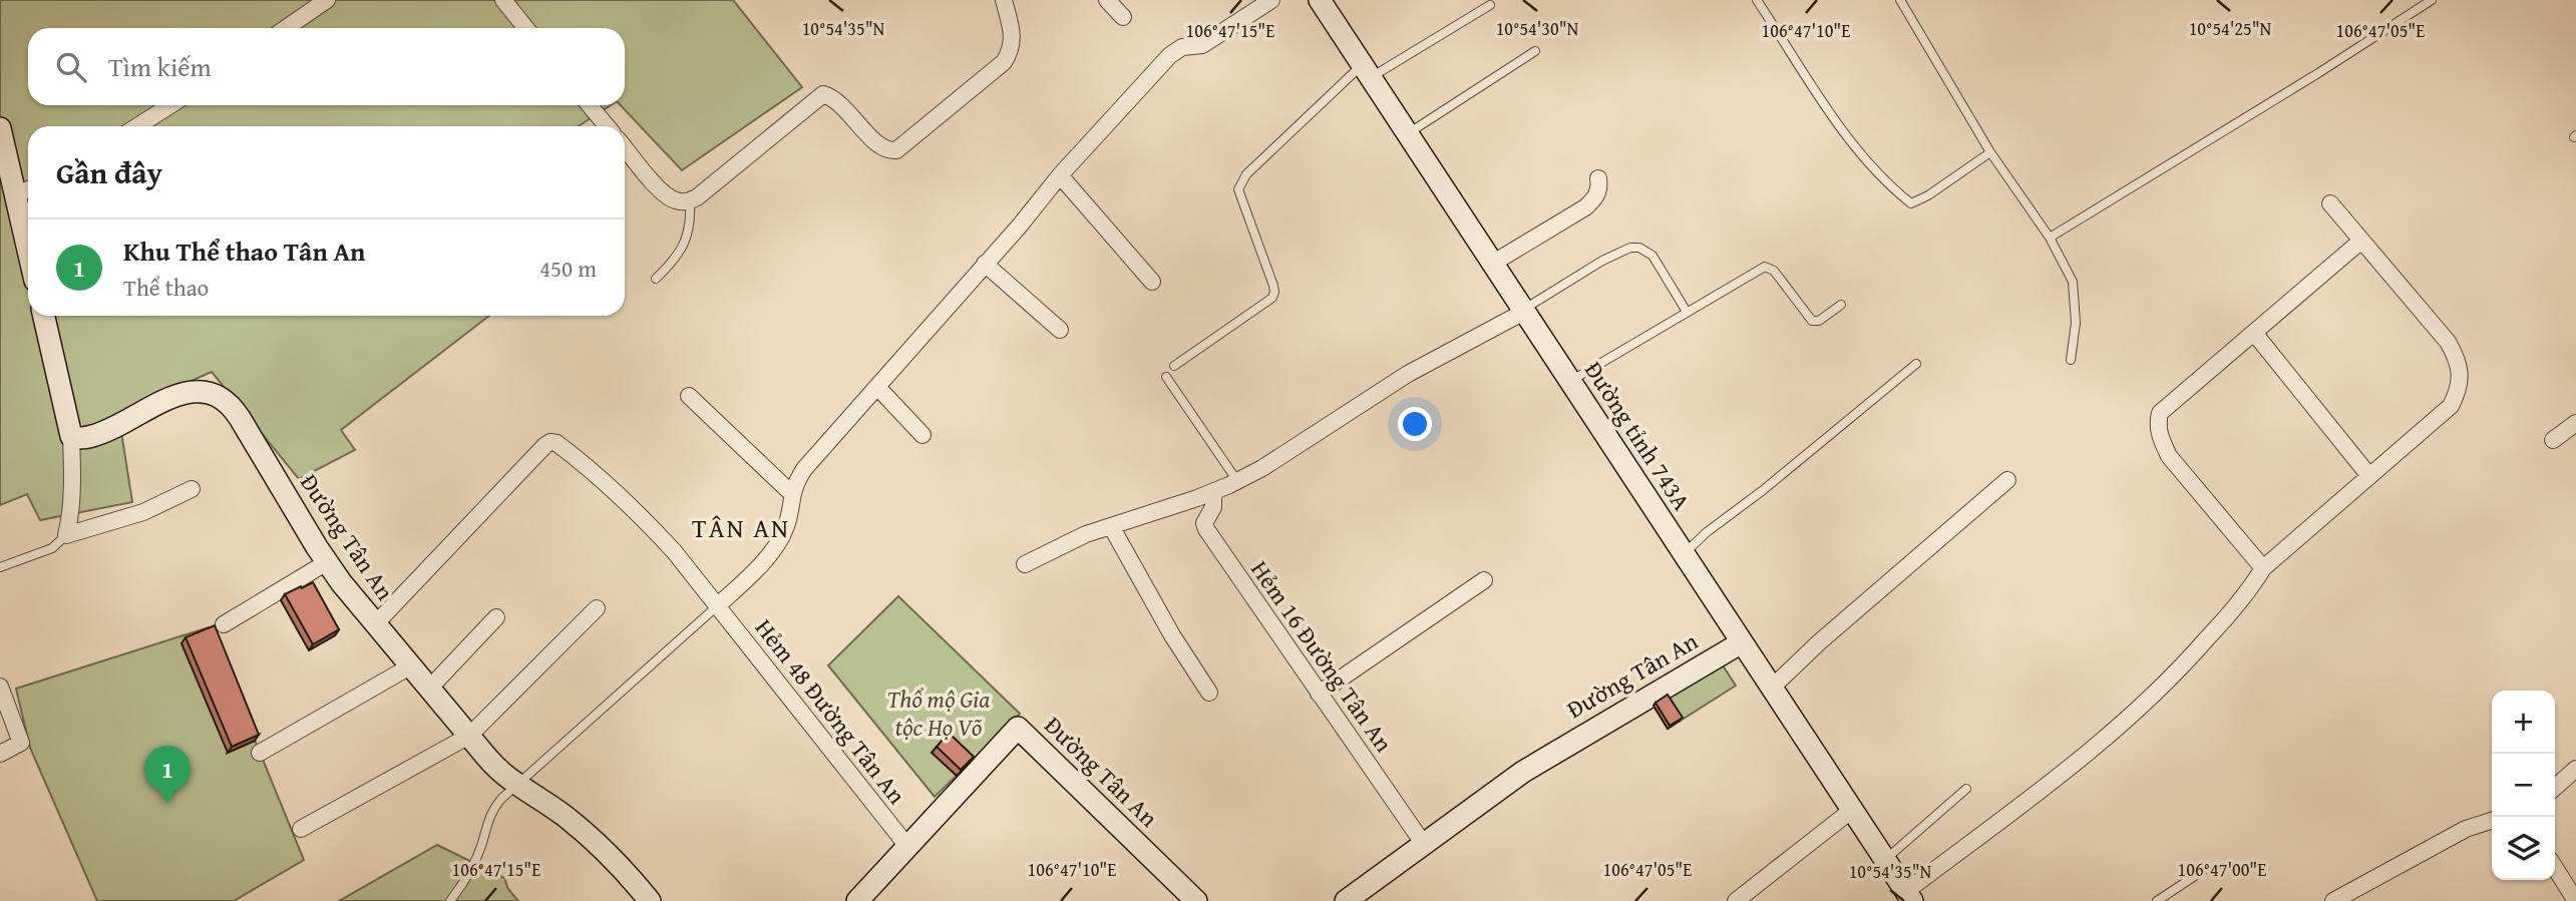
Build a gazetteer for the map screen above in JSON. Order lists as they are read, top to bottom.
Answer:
{
  "streets": {
    "street": [
      "Đường tỉnh 743A",
      "Đường Tân An",
      "Hẻm 16 Đường Tân An",
      "Hẻm 48 Đường Tân An"
    ]
  },
  "crossings": [
    ["Đường tỉnh 743A", "Đường Tân An"],
    ["Đường Tân An", "Hẻm 16 Đường Tân An"],
    ["Đường Tân An", "Hẻm 48 Đường Tân An"]
  ],
  "districts": ["TÂN AN"],
  "parks": ["Thổ mộ Gia tộc Họ Võ"],
  "page": {
    "search": "Tìm kiếm",
    "heading": "Gần đây",
    "list": [
      {
        "mark": "1",
        "name": "Khu Thể thao Tân An",
        "note": "Thể thao",
        "value": "450 m"
      }
    ],
    "map_buttons": ["+", "−"],
    "pins": "1"
  },
  "coordinates": [
    "10°54'35\"N",
    "10°54'30\"N",
    "10°54'25\"N",
    "106°47'15\"E",
    "106°47'10\"E",
    "106°47'05\"E",
    "106°47'00\"E"
  ]
}
